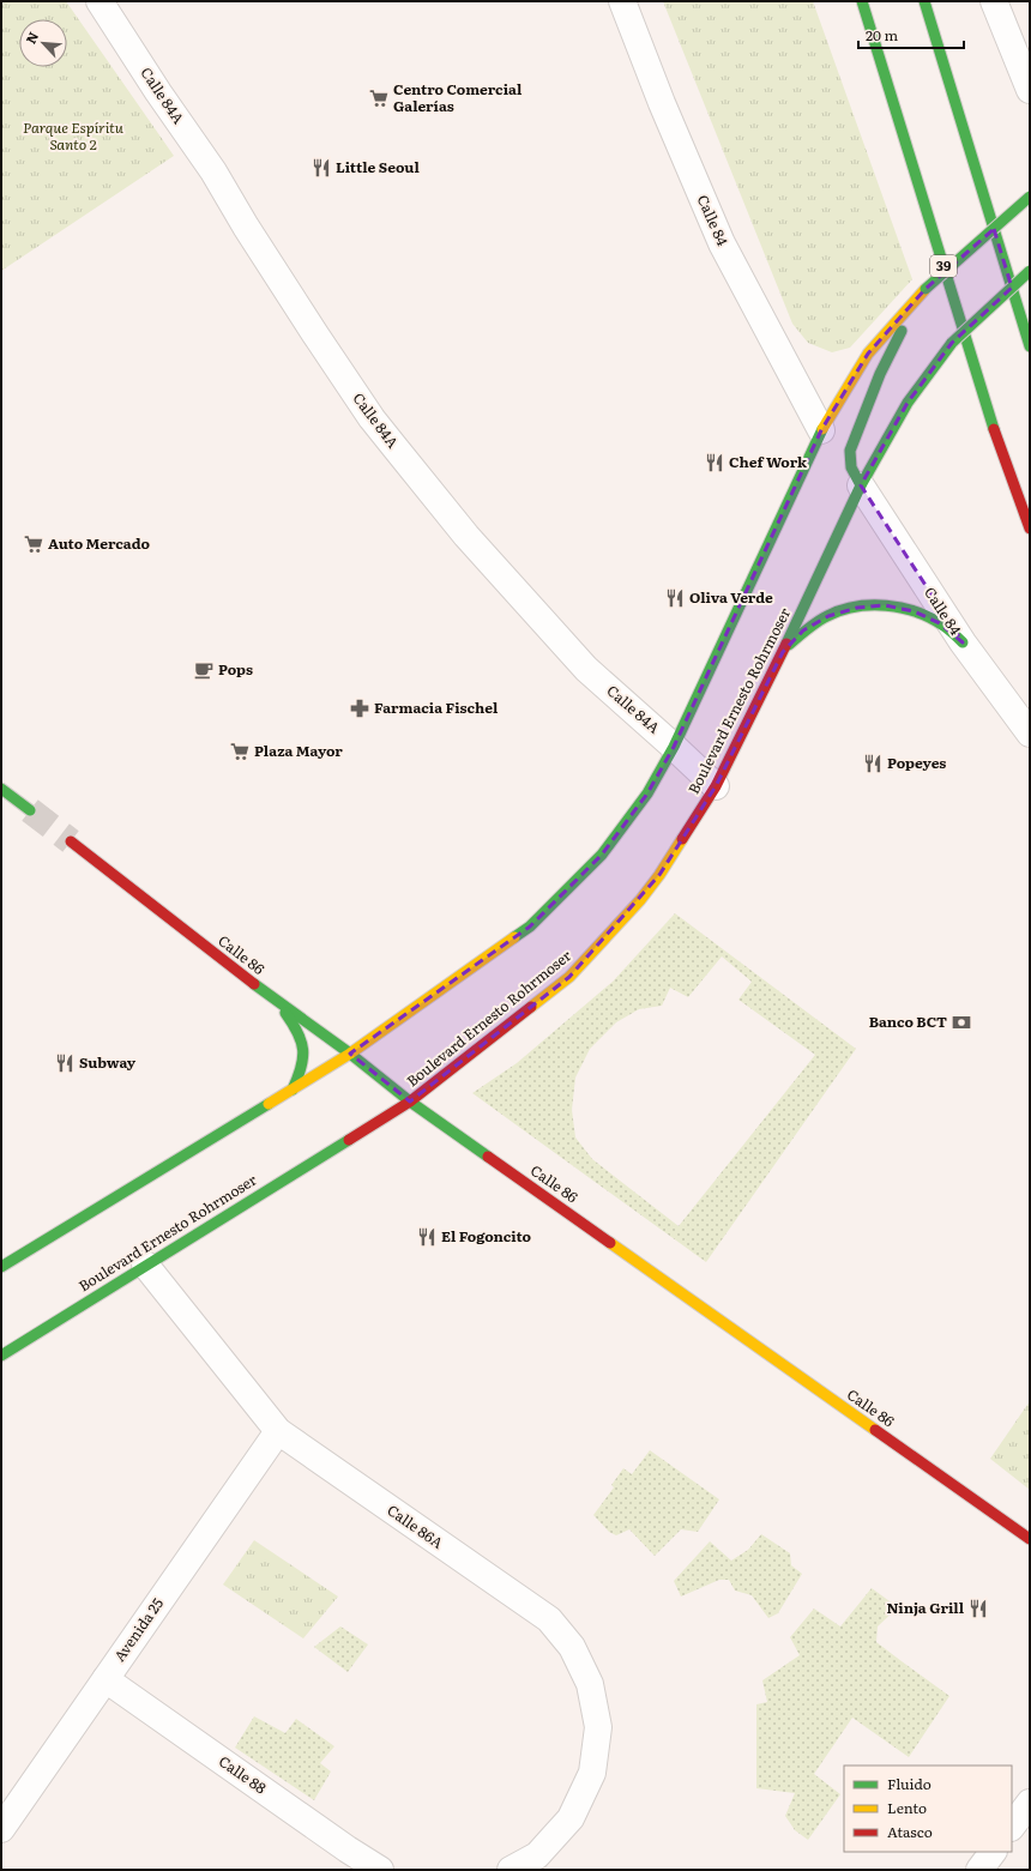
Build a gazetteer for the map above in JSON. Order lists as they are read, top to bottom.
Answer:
{
  "streets": {
    "main road": ["39", "Boulevard Ernesto Rohrmoser", "Calle 86"],
    "street": [
      "Calle 84A",
      "Calle 84",
      "Calle 86A",
      "Avenida 25",
      "Calle 88"
    ]
  },
  "crossings": [
    ["Calle 84A", "Boulevard Ernesto Rohrmoser"],
    ["Calle 84", "Boulevard Ernesto Rohrmoser"],
    ["Boulevard Ernesto Rohrmoser", "Calle 86"],
    ["Boulevard Ernesto Rohrmoser", "Calle 86A"],
    ["Calle 86A", "Avenida 25"],
    ["Avenida 25", "Calle 88"]
  ],
  "parks": ["Parque Espíritu Santo 2"],
  "places": {
    "supermarket": ["Centro Comercial Galerías", "Auto Mercado", "Plaza Mayor"],
    "restaurant": [
      "Little Seoul",
      "Chef Work",
      "Oliva Verde",
      "Popeyes",
      "Subway",
      "El Fogoncito",
      "Ninja Grill"
    ],
    "cafe": ["Pops"],
    "pharmacy": ["Farmacia Fischel"],
    "bank": ["Banco BCT"]
  },
  "legend": ["Fluido", "Lento", "Atasco"],
  "scale_bar": "20 m",
  "north": "top left"
}
